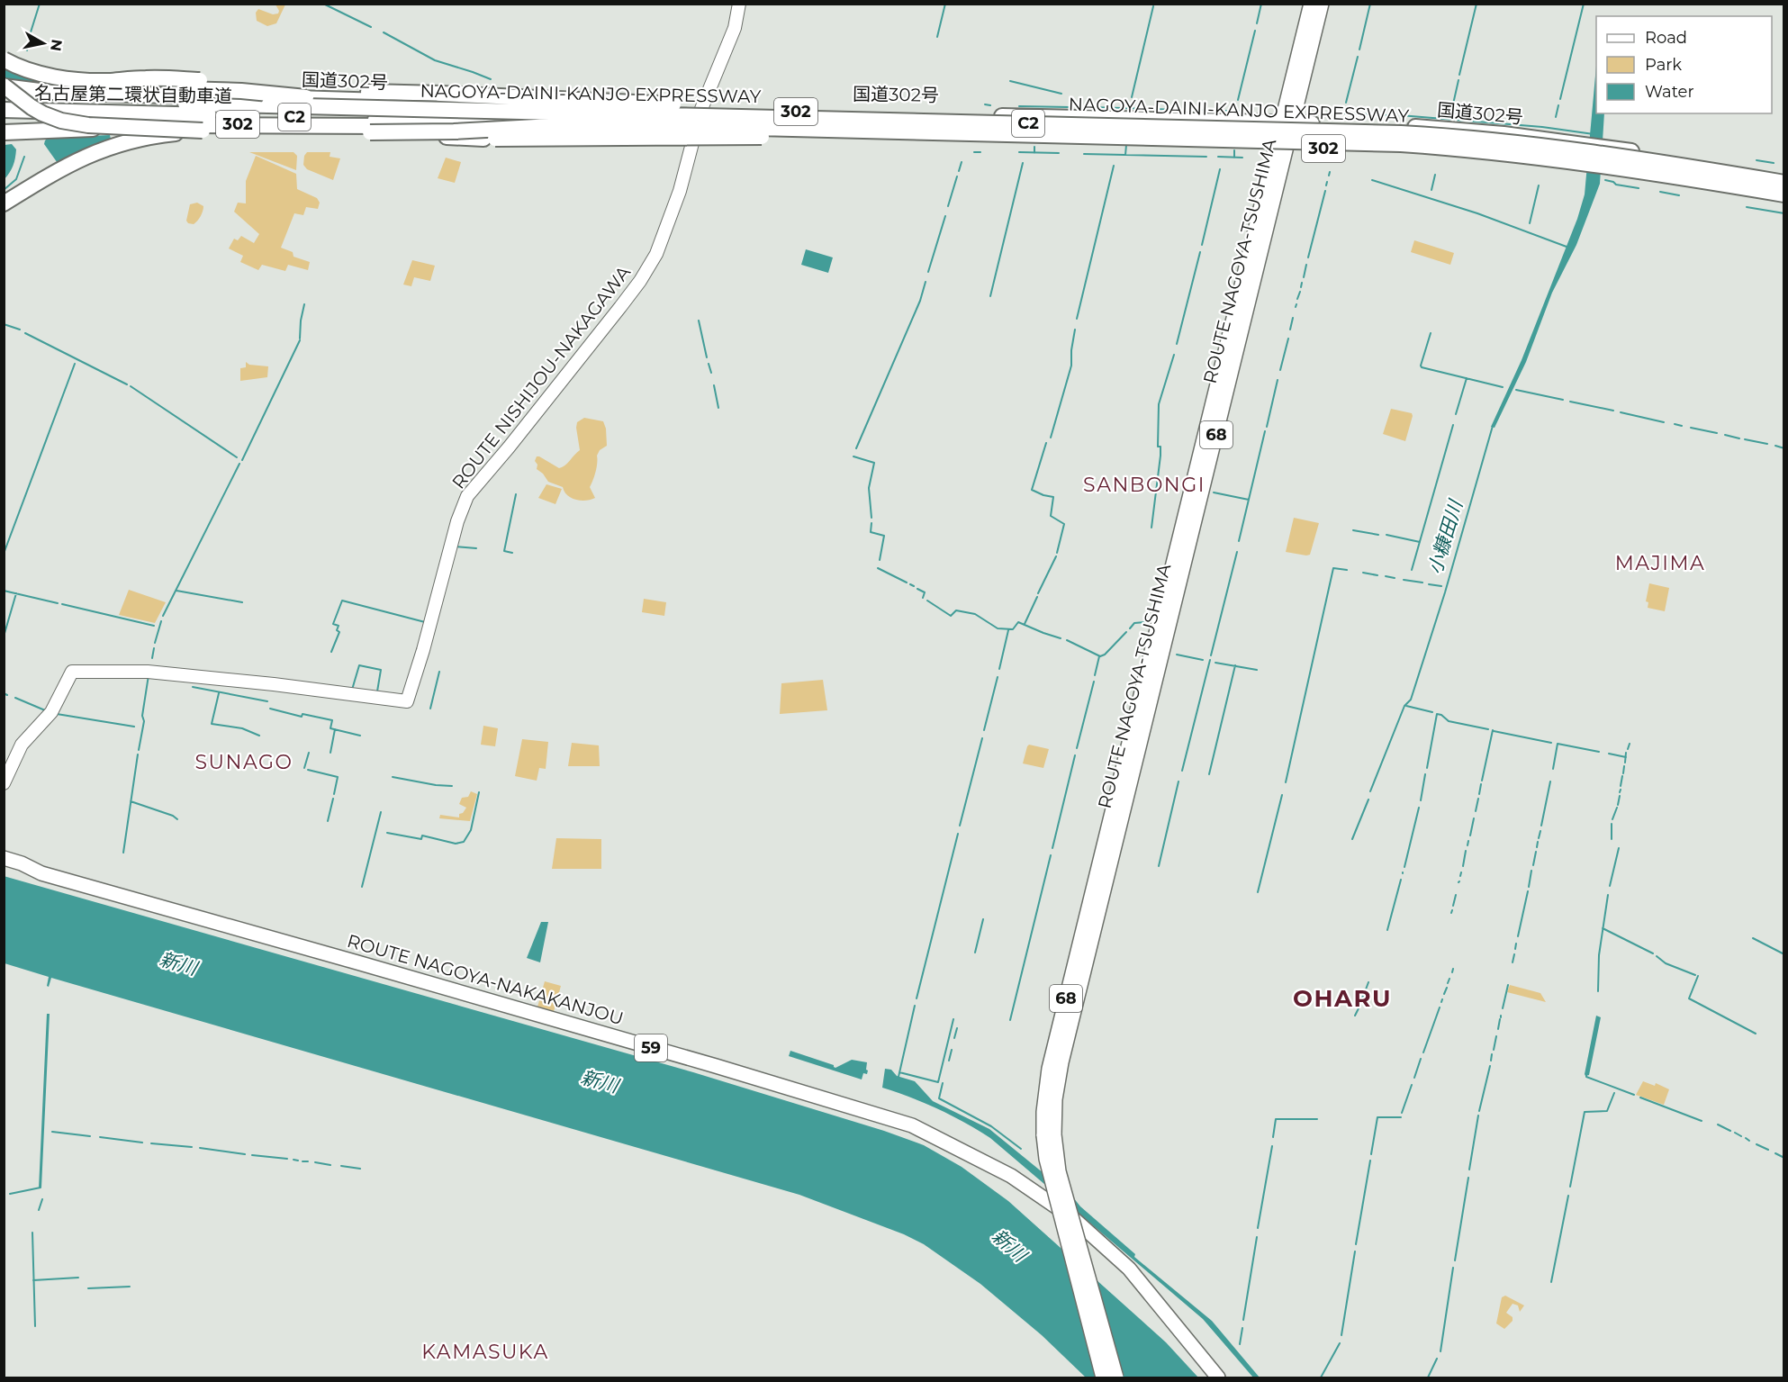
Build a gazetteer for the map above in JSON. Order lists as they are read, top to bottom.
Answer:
{
  "streets": {
    "highway": [
      "国道302号",
      "NAGOYA-DAINI-KANJO EXPRESSWAY",
      "名古屋第二環状自動車道",
      "302",
      "C2"
    ],
    "main road": [
      "ROUTE NAGOYA-TSUSHIMA",
      "ROUTE NISHIJOU-NAKAGAWA",
      "68",
      "ROUTE NAGOYA-NAKAKANJOU",
      "59"
    ]
  },
  "crossings": [
    ["国道302号", "ROUTE NAGOYA-TSUSHIMA"],
    ["国道302号", "ROUTE NISHIJOU-NAKAGAWA"],
    ["NAGOYA-DAINI-KANJO EXPRESSWAY", "名古屋第二環状自動車道"],
    ["NAGOYA-DAINI-KANJO EXPRESSWAY", "C2"],
    ["名古屋第二環状自動車道", "C2"],
    ["302", "ROUTE NAGOYA-TSUSHIMA"],
    ["302", "ROUTE NISHIJOU-NAKAGAWA"]
  ],
  "districts": [
    "SANBONGI",
    "MAJIMA",
    "SUNAGO",
    "OHARU",
    "KAMASUKA"
  ],
  "water": ["小糠田川", "新川"],
  "legend": ["Road", "Park", "Water"],
  "north": "right"
}
